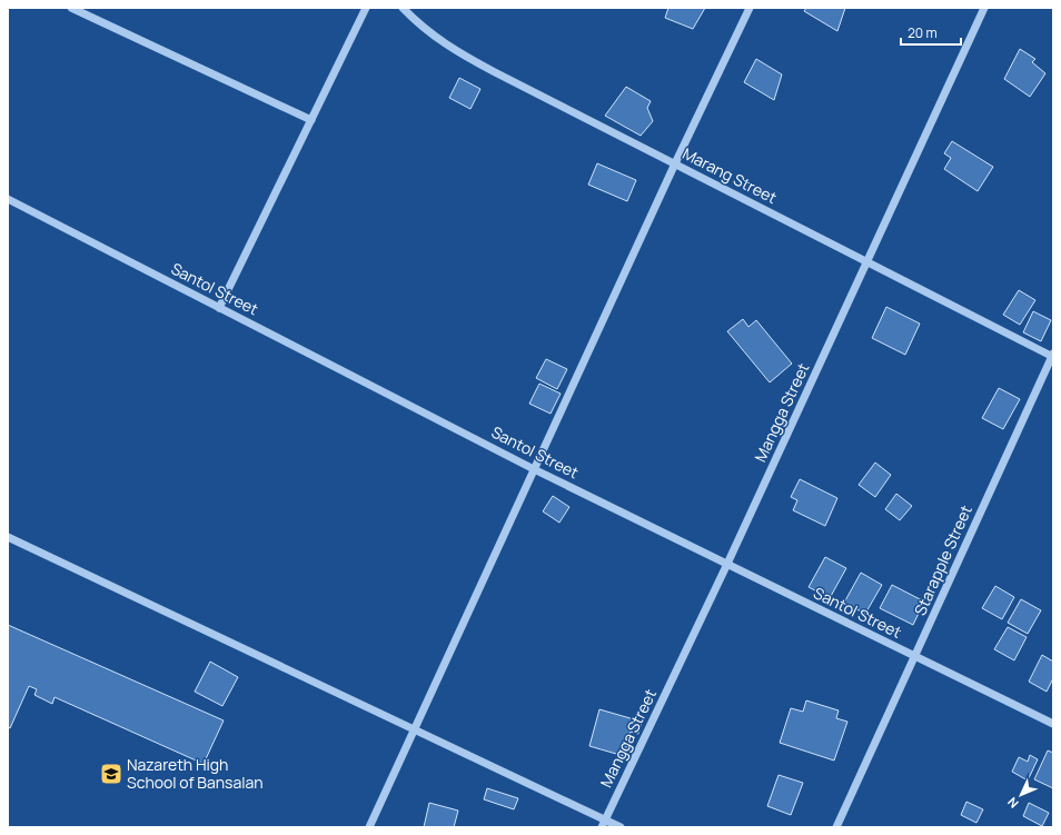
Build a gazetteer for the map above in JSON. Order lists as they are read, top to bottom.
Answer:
{
  "streets": {
    "street": [
      "Marang Street",
      "Santol Street",
      "Mangga Street",
      "Starapple Street"
    ]
  },
  "crossings": [
    ["Marang Street", "Mangga Street"],
    ["Marang Street", "Starapple Street"],
    ["Santol Street", "Mangga Street"],
    ["Santol Street", "Starapple Street"]
  ],
  "places": {
    "school or university": ["Nazareth High School of Bansalan"]
  },
  "scale_bar": "20 m",
  "north": "bottom left"
}
